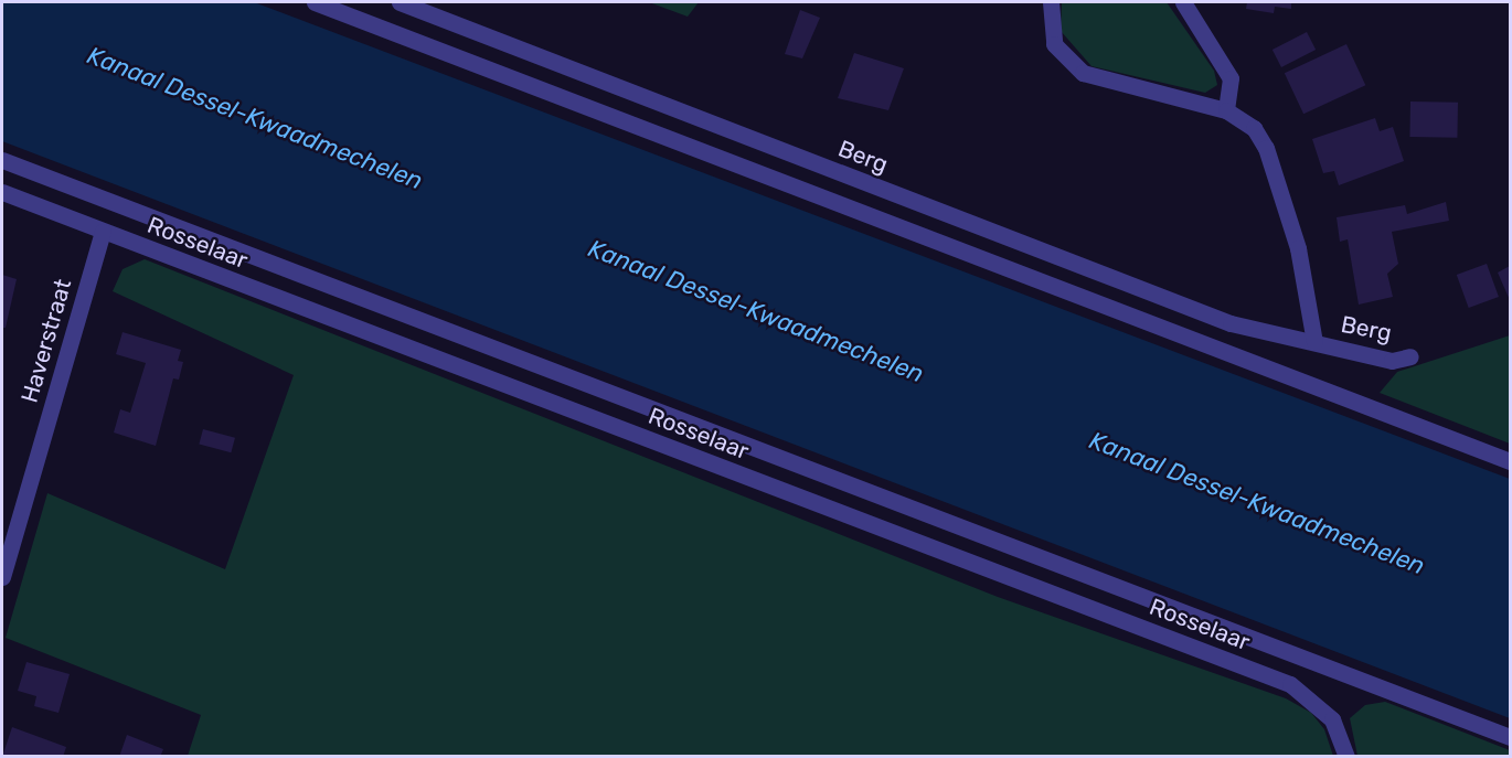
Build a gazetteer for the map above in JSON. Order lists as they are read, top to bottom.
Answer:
{
  "streets": {
    "street": ["Berg", "Rosselaar", "Haverstraat"]
  },
  "crossings": [
    ["Rosselaar", "Haverstraat"]
  ],
  "water": ["Kanaal Dessel-Kwaadmechelen"]
}
